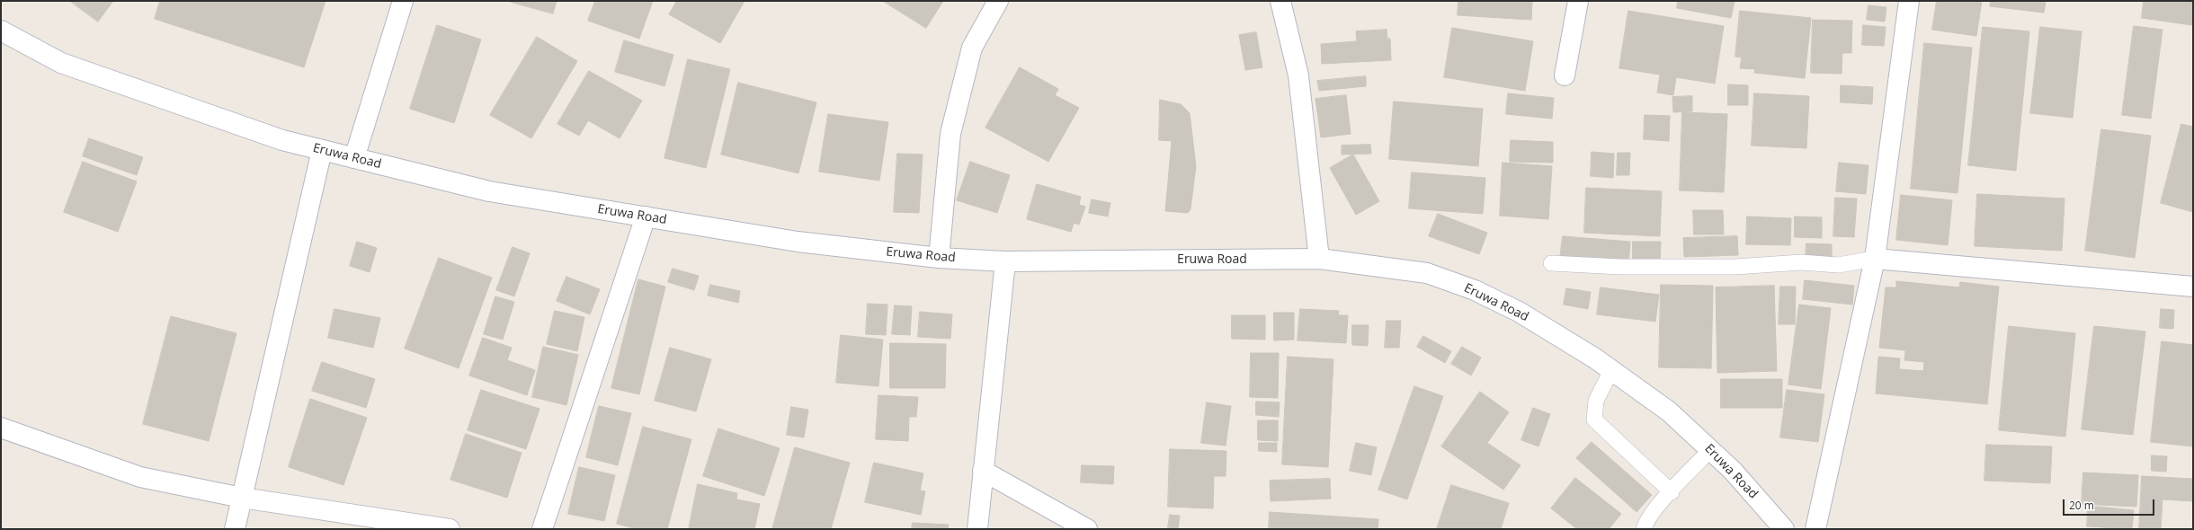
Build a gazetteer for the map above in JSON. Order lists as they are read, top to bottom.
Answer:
{
  "streets": {
    "street": ["Eruwa Road"]
  },
  "scale_bar": "20 m"
}
